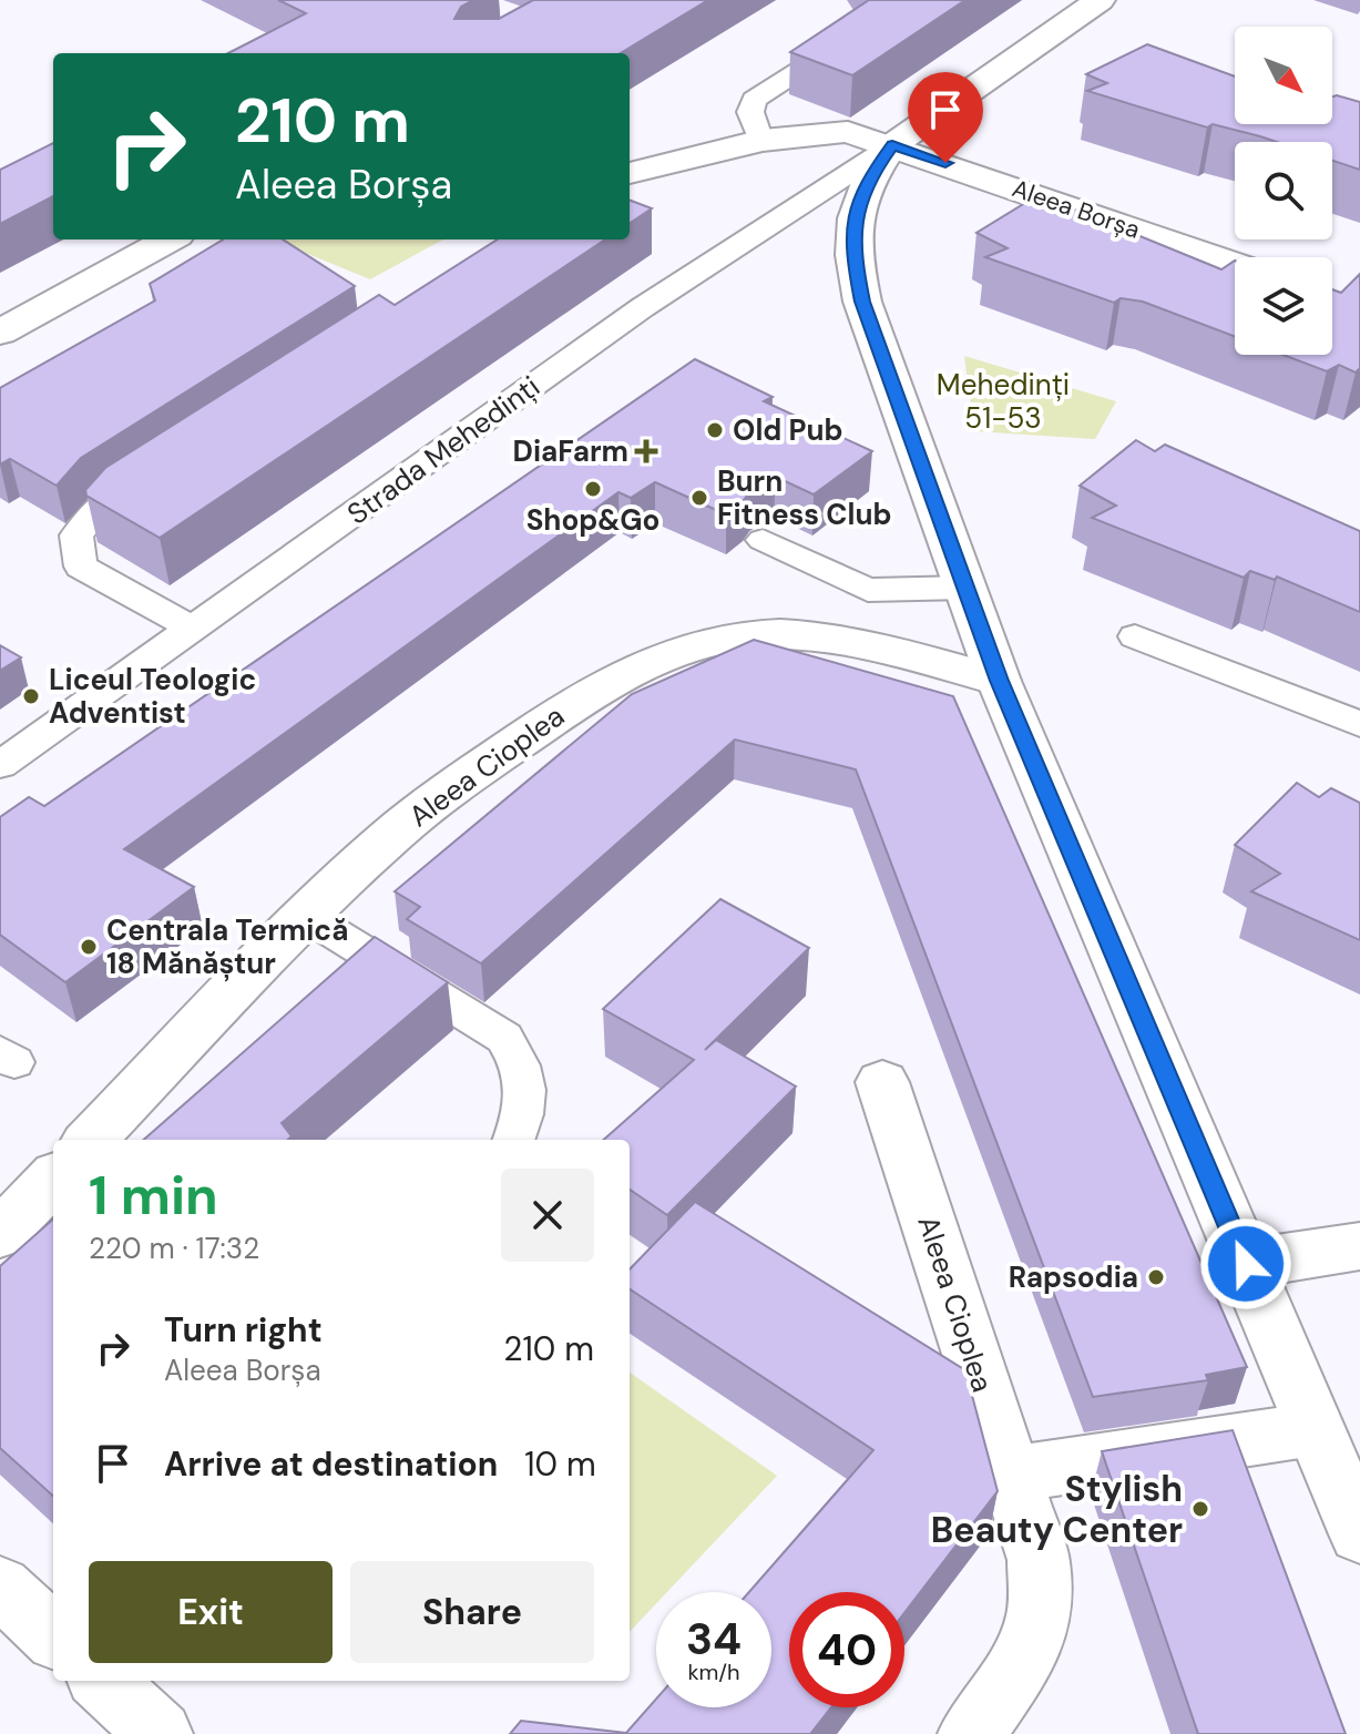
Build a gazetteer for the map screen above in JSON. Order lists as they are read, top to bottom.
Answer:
{
  "streets": {
    "street": ["Aleea Borșa", "Strada Mehedinți", "Aleea Cioplea"]
  },
  "crossings": [
    ["Aleea Borșa", "Strada Mehedinți"],
    ["Strada Mehedinți", "Aleea Cioplea"]
  ],
  "parks": ["Mehedinți 51-53"],
  "places": {
    "other": [
      "Old Pub",
      "Shop&Go",
      "Burn Fitness Club",
      "Liceul Teologic Adventist",
      "Centrala Termică 18 Mănăștur",
      "Rapsodia",
      "Stylish Beauty Center"
    ],
    "health": ["DiaFarm"]
  },
  "north": "bottom right",
  "page": {
    "turn": ["210 m", "Aleea Borșa"],
    "heading": ["1 min", "220 m · 17:32"],
    "list": [
      {
        "name": "Turn right",
        "note": "Aleea Borșa",
        "value": "210 m"
      },
      {
        "name": "Arrive at destination",
        "value": "10 m"
      }
    ],
    "buttons": ["Exit", "Share"],
    "speed": "34 km/h",
    "limit": "40"
  }
}
